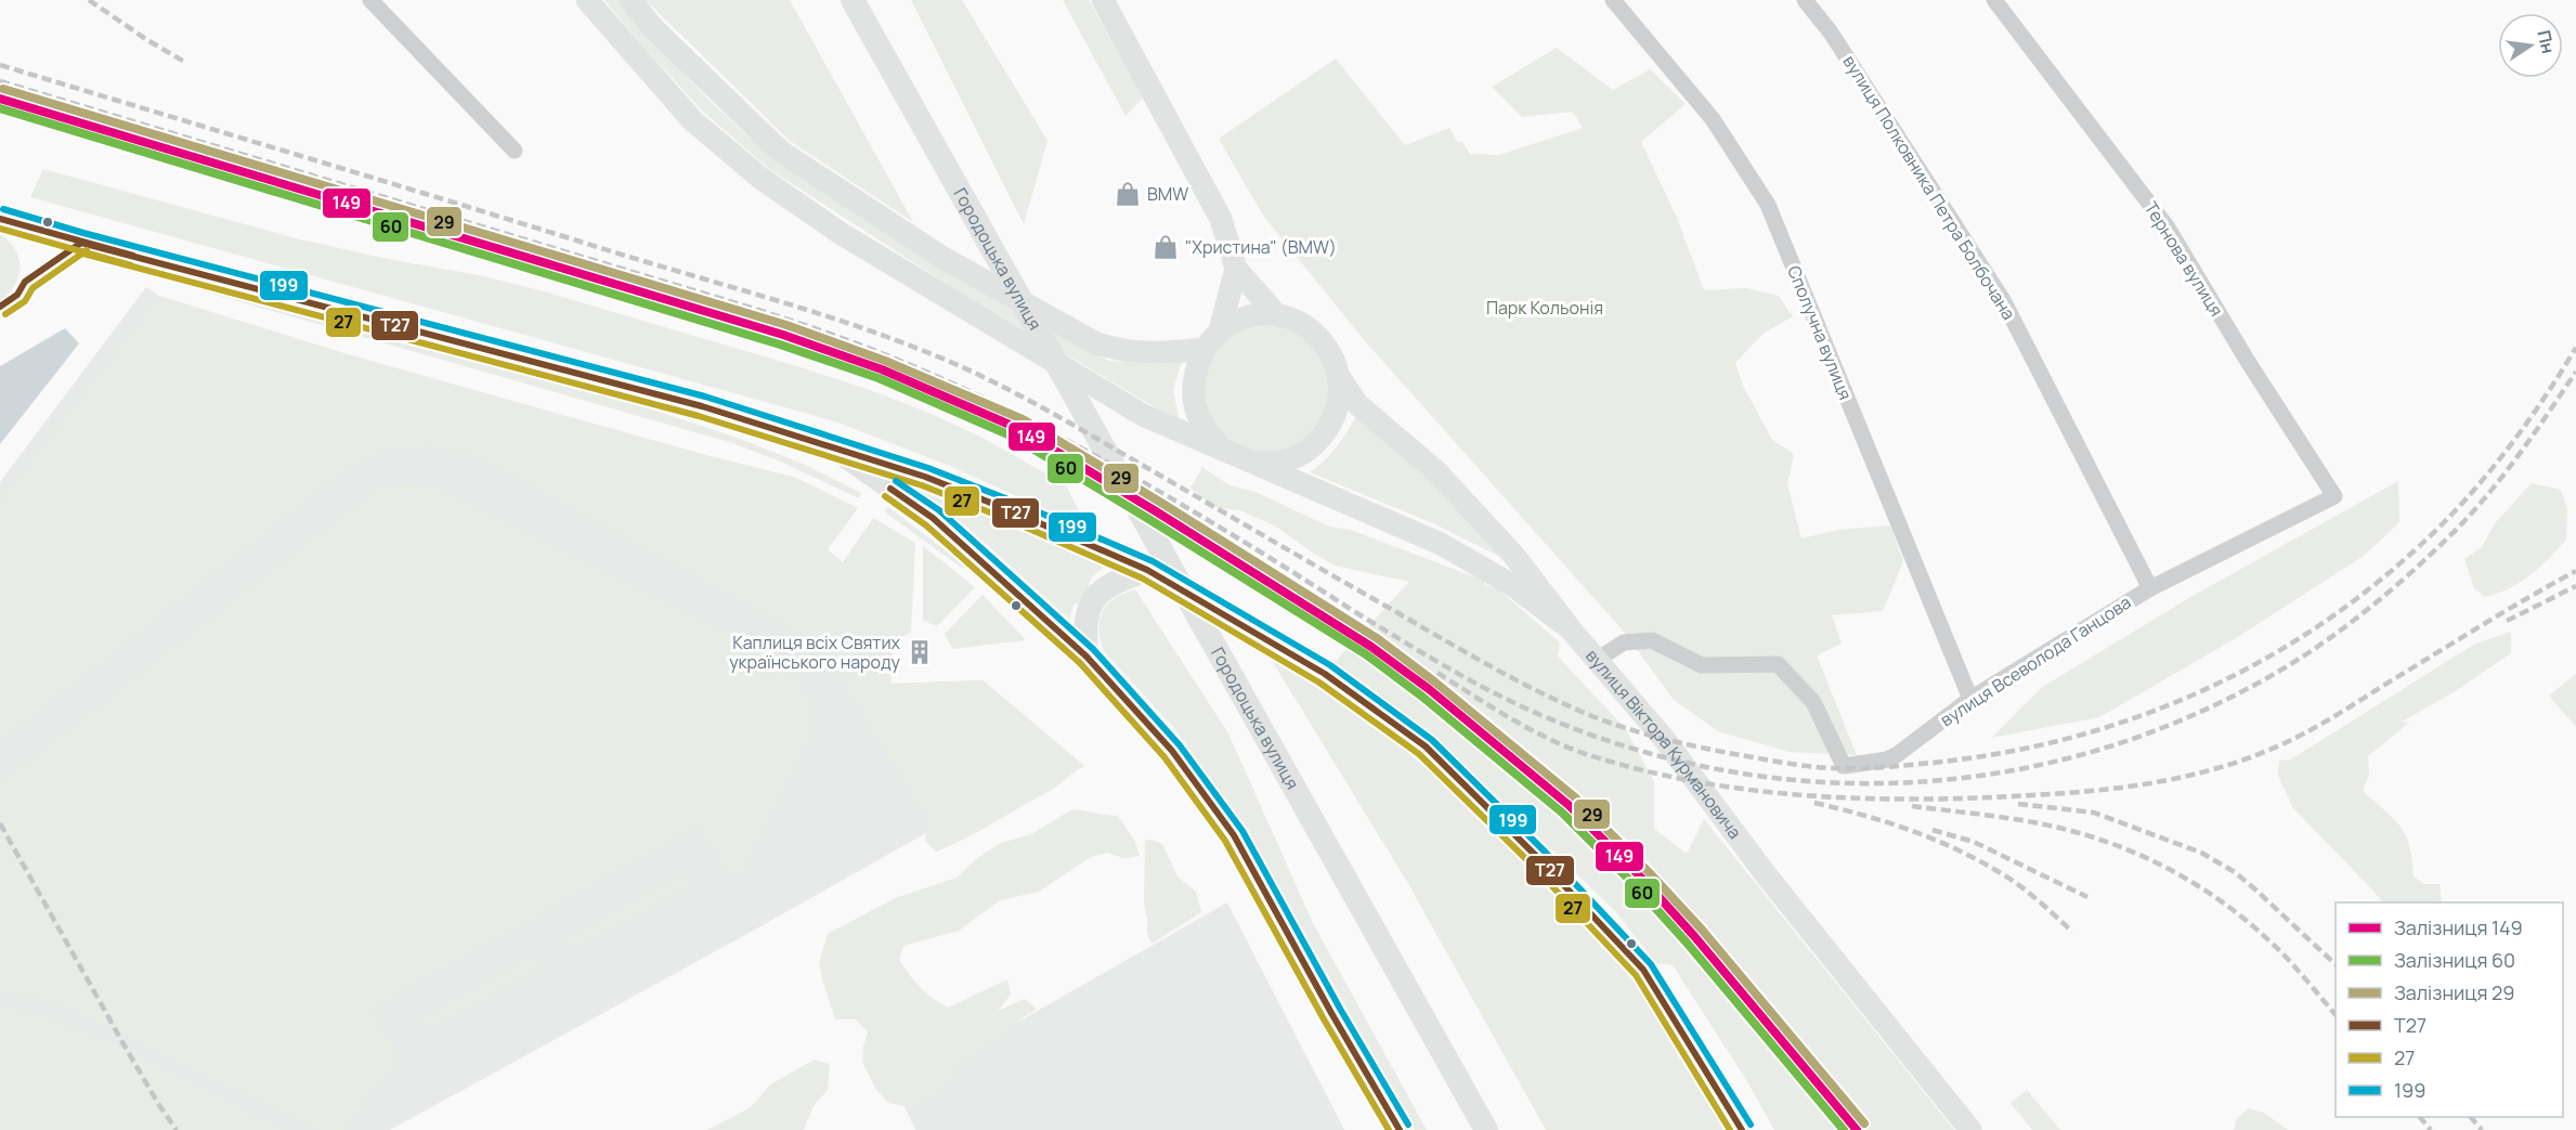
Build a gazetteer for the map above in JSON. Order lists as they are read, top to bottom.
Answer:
{
  "streets": {
    "main road": ["Городоцька вулиця"],
    "street": [
      "вулиця Полковника Петра Болбочана",
      "Тернова вулиця",
      "Сполучна вулиця",
      "вулиця Всеволода Ганцова",
      "вулиця Віктора Курмановича"
    ]
  },
  "crossings": [
    ["вулиця Полковника Петра Болбочана", "вулиця Всеволода Ганцова"],
    ["Тернова вулиця", "вулиця Всеволода Ганцова"],
    ["Сполучна вулиця", "вулиця Всеволода Ганцова"],
    ["вулиця Всеволода Ганцова", "вулиця Віктора Курмановича"]
  ],
  "parks": ["Парк Кольонія"],
  "places": {
    "shop": ["BMW", "\"Христина\" (BMW)"],
    "building": ["Каплиця всіх Святих українського народу"]
  },
  "lines": [
    "rail line 29",
    "rail line 149",
    "rail line 60",
    "transit line 199",
    "transit line Т27",
    "transit line 27"
  ],
  "legend": [
    "Залізниця 149",
    "Залізниця 60",
    "Залізниця 29",
    "Т27",
    "27",
    "199"
  ],
  "north": "right"
}
